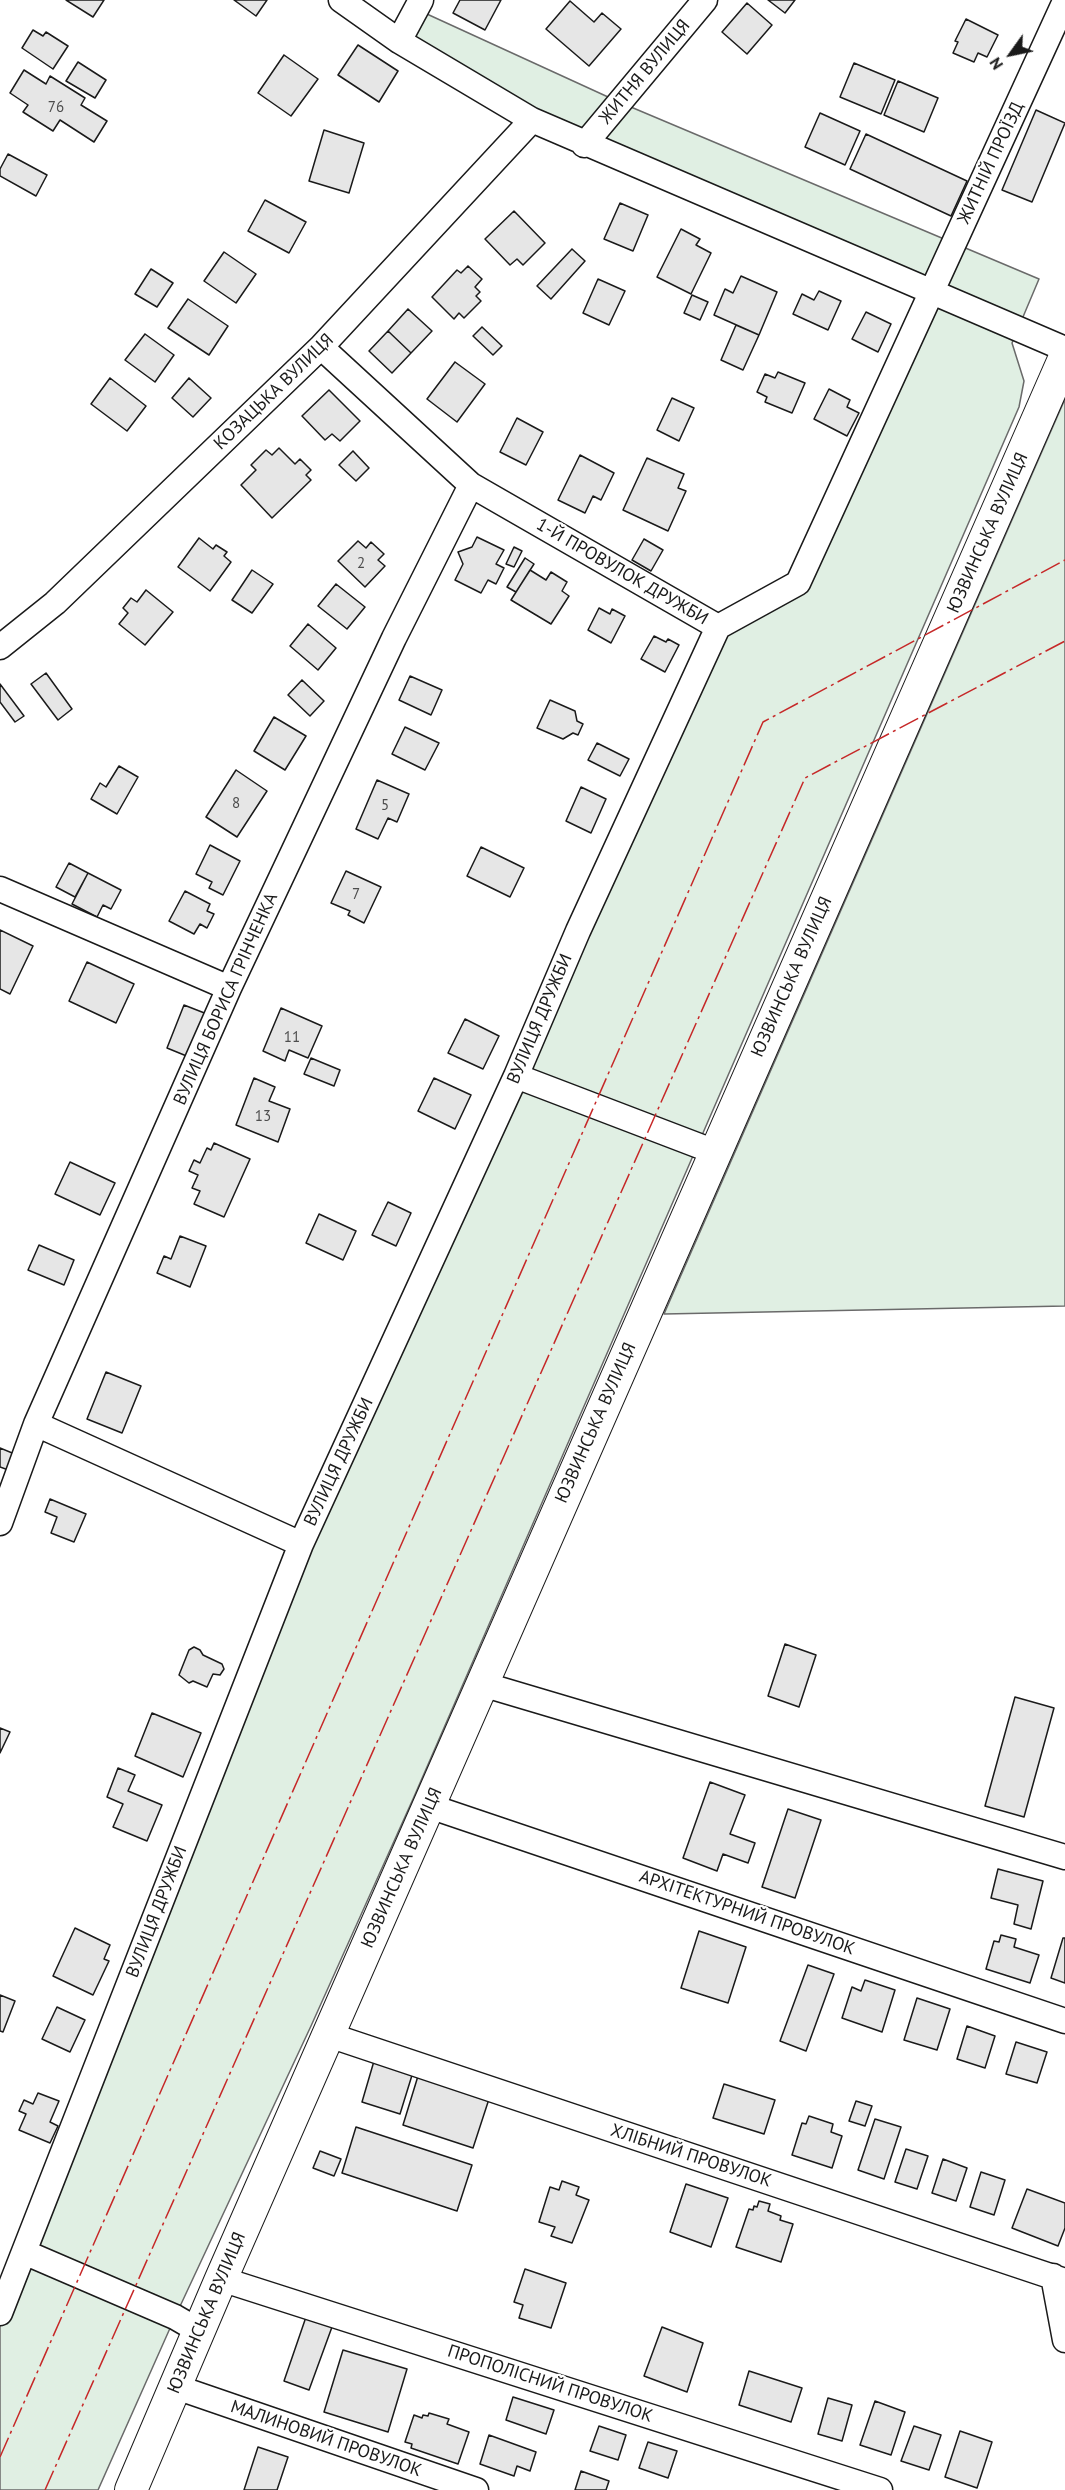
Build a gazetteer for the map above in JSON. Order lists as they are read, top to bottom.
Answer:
{
  "streets": {
    "main road": ["ЮЗВИНСЬКА ВУЛИЦЯ"],
    "street": [
      "ЖИТНЯ ВУЛИЦЯ",
      "ЖИТНІЙ ПРОЇЗД",
      "КОЗАЦЬКА ВУЛИЦЯ",
      "1-Й ПРОВУЛОК ДРУЖБИ",
      "ВУЛИЦЯ БОРИСА ГРІНЧЕНКА",
      "ВУЛИЦЯ ДРУЖБИ",
      "АРХІТЕКТУРНИЙ ПРОВУЛОК",
      "ХЛІБНИЙ ПРОВУЛОК",
      "ПРОПОЛІСНИЙ ПРОВУЛОК",
      "МАЛИНОВИЙ ПРОВУЛОК"
    ]
  },
  "crossings": [
    ["ЖИТНІЙ ПРОЇЗД", "1-Й ПРОВУЛОК ДРУЖБИ"],
    ["КОЗАЦЬКА ВУЛИЦЯ", "1-Й ПРОВУЛОК ДРУЖБИ"],
    ["ЮЗВИНСЬКА ВУЛИЦЯ", "АРХІТЕКТУРНИЙ ПРОВУЛОК"],
    ["ЮЗВИНСЬКА ВУЛИЦЯ", "ХЛІБНИЙ ПРОВУЛОК"],
    ["ЮЗВИНСЬКА ВУЛИЦЯ", "ПРОПОЛІСНИЙ ПРОВУЛОК"],
    ["ЮЗВИНСЬКА ВУЛИЦЯ", "МАЛИНОВИЙ ПРОВУЛОК"],
    ["1-Й ПРОВУЛОК ДРУЖБИ", "ВУЛИЦЯ БОРИСА ГРІНЧЕНКА"],
    ["1-Й ПРОВУЛОК ДРУЖБИ", "ВУЛИЦЯ ДРУЖБИ"]
  ],
  "house_numbers": [
    "76",
    "2",
    "8",
    "5",
    "7",
    "11",
    "13"
  ],
  "north": "bottom left"
}
